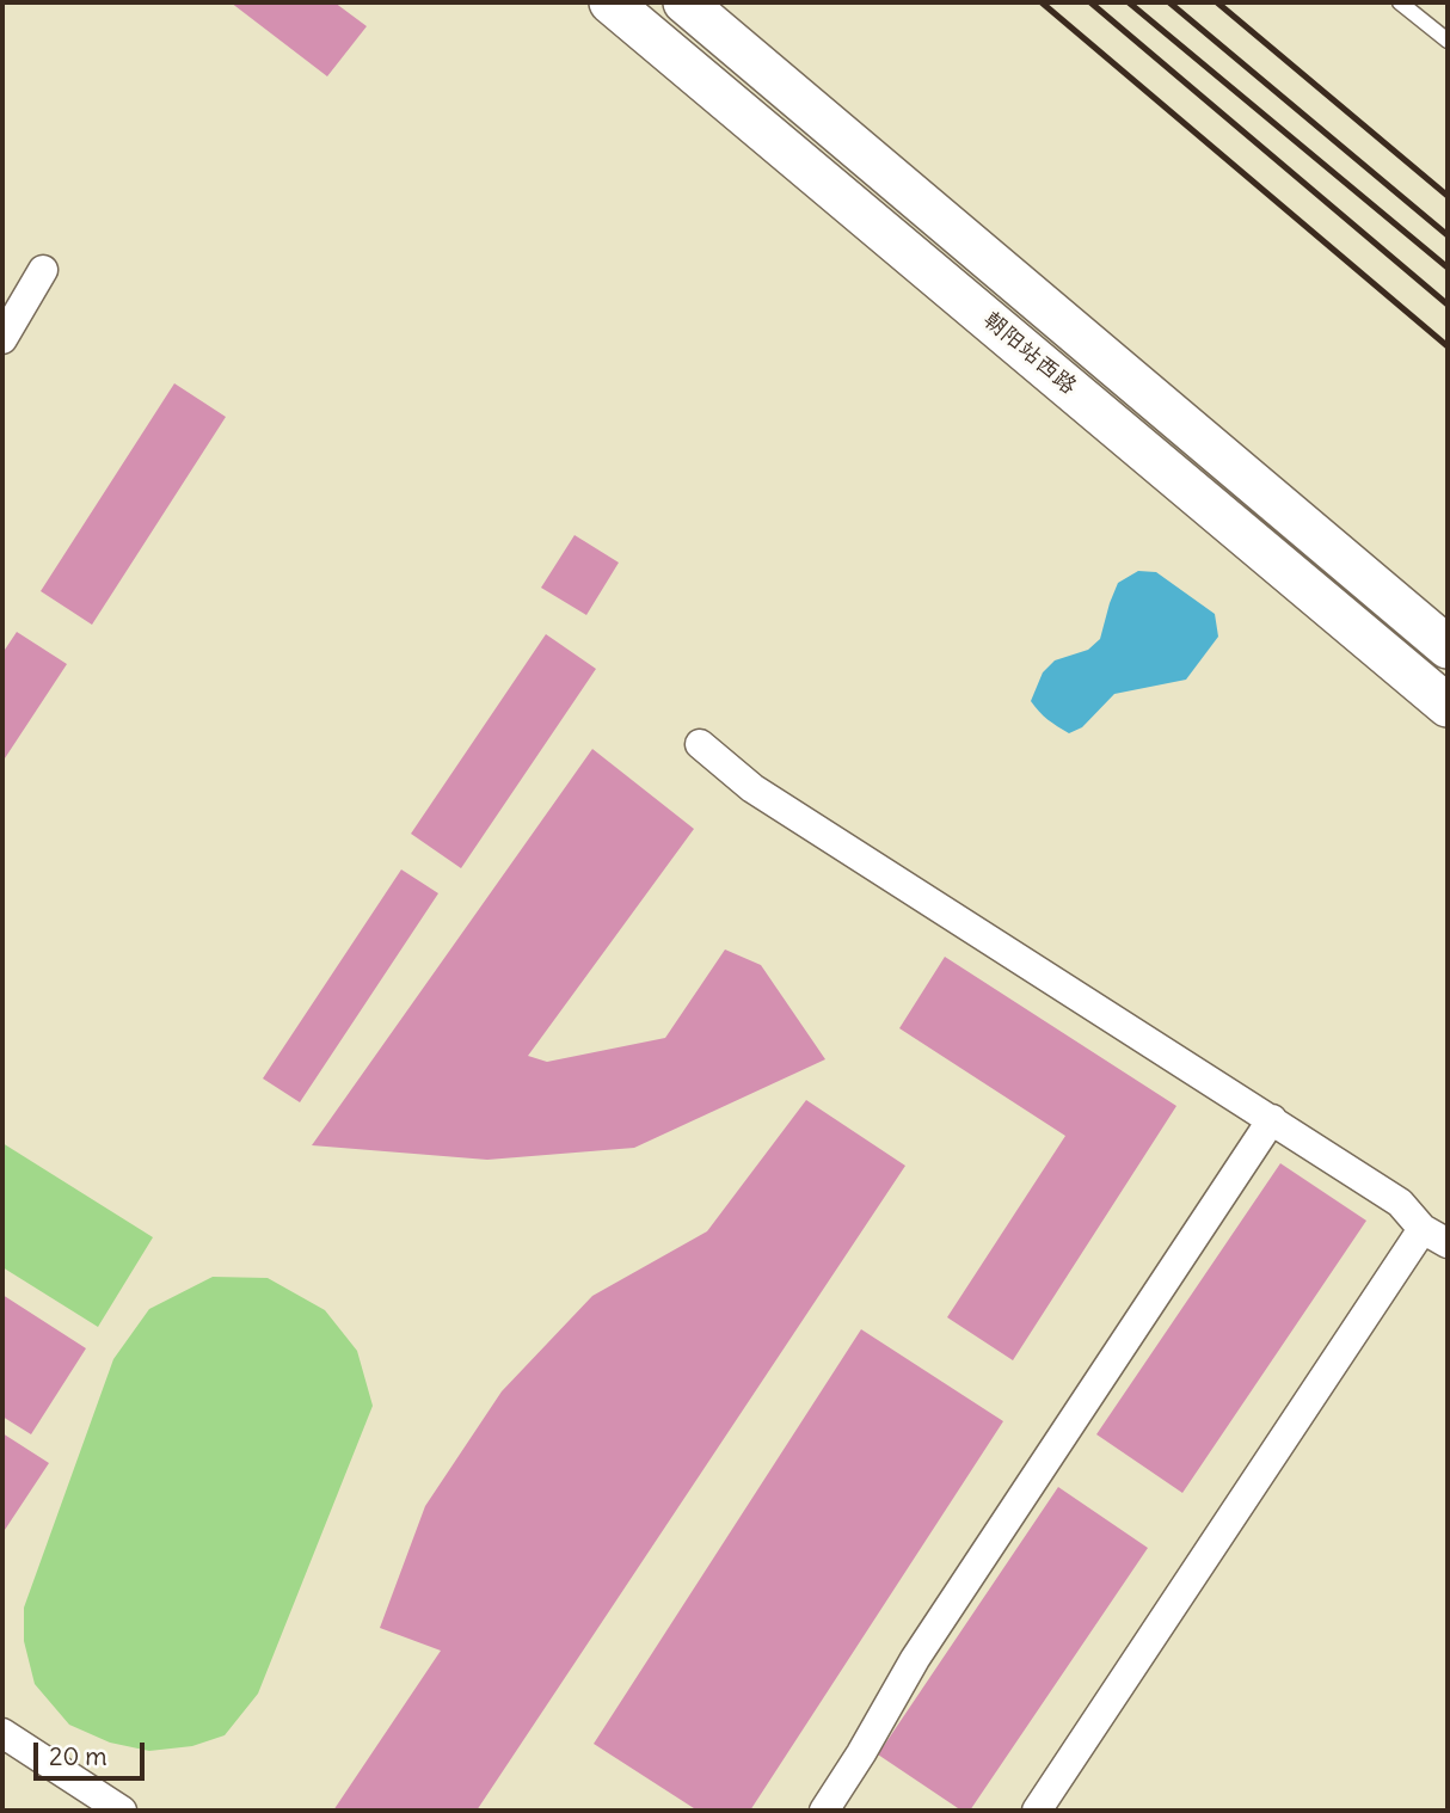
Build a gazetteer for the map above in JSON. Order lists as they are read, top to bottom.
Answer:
{
  "streets": {
    "main road": ["朝阳站西路"]
  },
  "scale_bar": "20 m"
}
